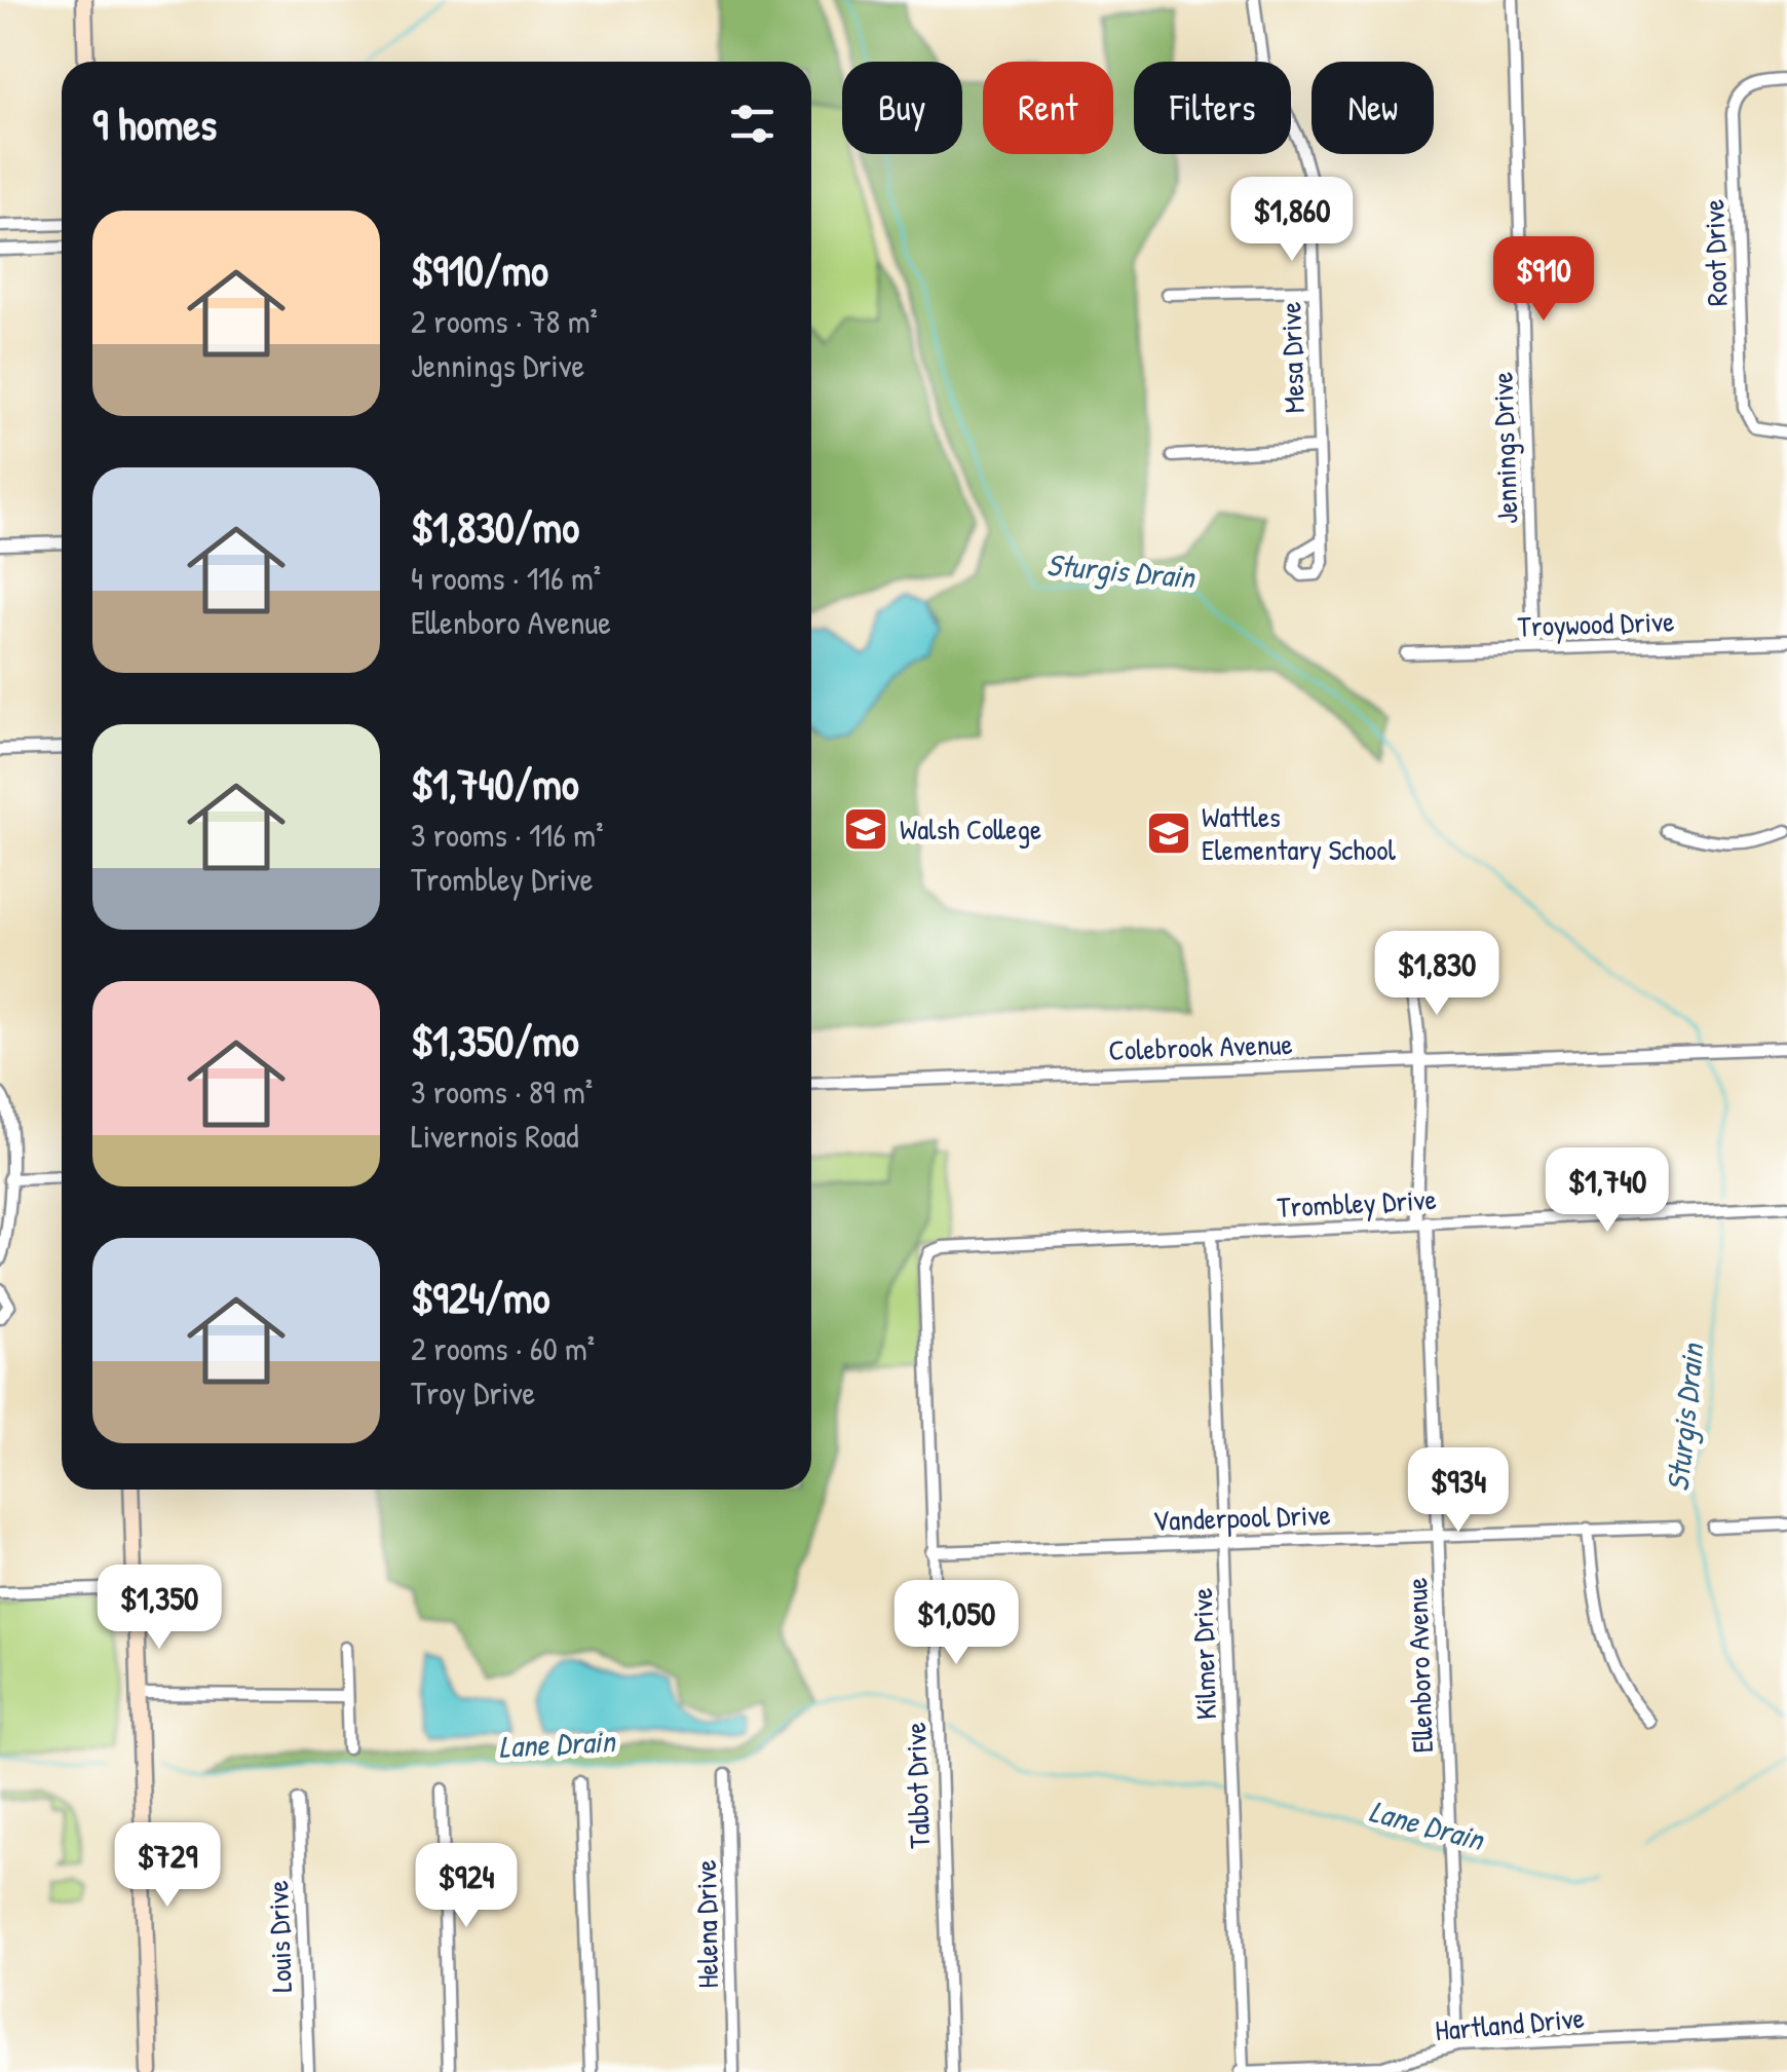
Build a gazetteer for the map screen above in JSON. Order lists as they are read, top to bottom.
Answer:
{
  "streets": {
    "street": [
      "Root Drive",
      "Mesa Drive",
      "Jennings Drive",
      "Troywood Drive",
      "Colebrook Avenue",
      "Trombley Drive",
      "Vanderpool Drive",
      "Kilmer Drive",
      "Ellenboro Avenue",
      "Talbot Drive",
      "Helena Drive",
      "Louis Drive",
      "Hartland Drive"
    ]
  },
  "crossings": [
    ["Jennings Drive", "Troywood Drive"],
    ["Colebrook Avenue", "Ellenboro Avenue"],
    ["Trombley Drive", "Kilmer Drive"],
    ["Trombley Drive", "Ellenboro Avenue"],
    ["Trombley Drive", "Talbot Drive"],
    ["Vanderpool Drive", "Kilmer Drive"],
    ["Vanderpool Drive", "Ellenboro Avenue"],
    ["Vanderpool Drive", "Talbot Drive"],
    ["Kilmer Drive", "Hartland Drive"],
    ["Ellenboro Avenue", "Hartland Drive"]
  ],
  "water": ["Sturgis Drain", "Lane Drain"],
  "places": {
    "school or university": ["Walsh College", "Wattles Elementary School"]
  },
  "page": {
    "chip": [
      "Buy",
      "Rent",
      "Filters",
      "New"
    ],
    "heading": "9 homes",
    "price": [
      "$1,860",
      "$910",
      "$1,830",
      "$1,740",
      "$934",
      "$1,350",
      "$1,050",
      "$729",
      "$924"
    ],
    "list": [
      {
        "name": "$910/mo",
        "note": "2 rooms · 78 m² · Jennings Drive"
      },
      {
        "name": "$1,830/mo",
        "note": "4 rooms · 116 m² · Ellenboro Avenue"
      },
      {
        "name": "$1,740/mo",
        "note": "3 rooms · 116 m² · Trombley Drive"
      },
      {
        "name": "$1,350/mo",
        "note": "3 rooms · 89 m² · Livernois Road"
      },
      {
        "name": "$924/mo",
        "note": "2 rooms · 60 m² · Troy Drive"
      }
    ]
  }
}
